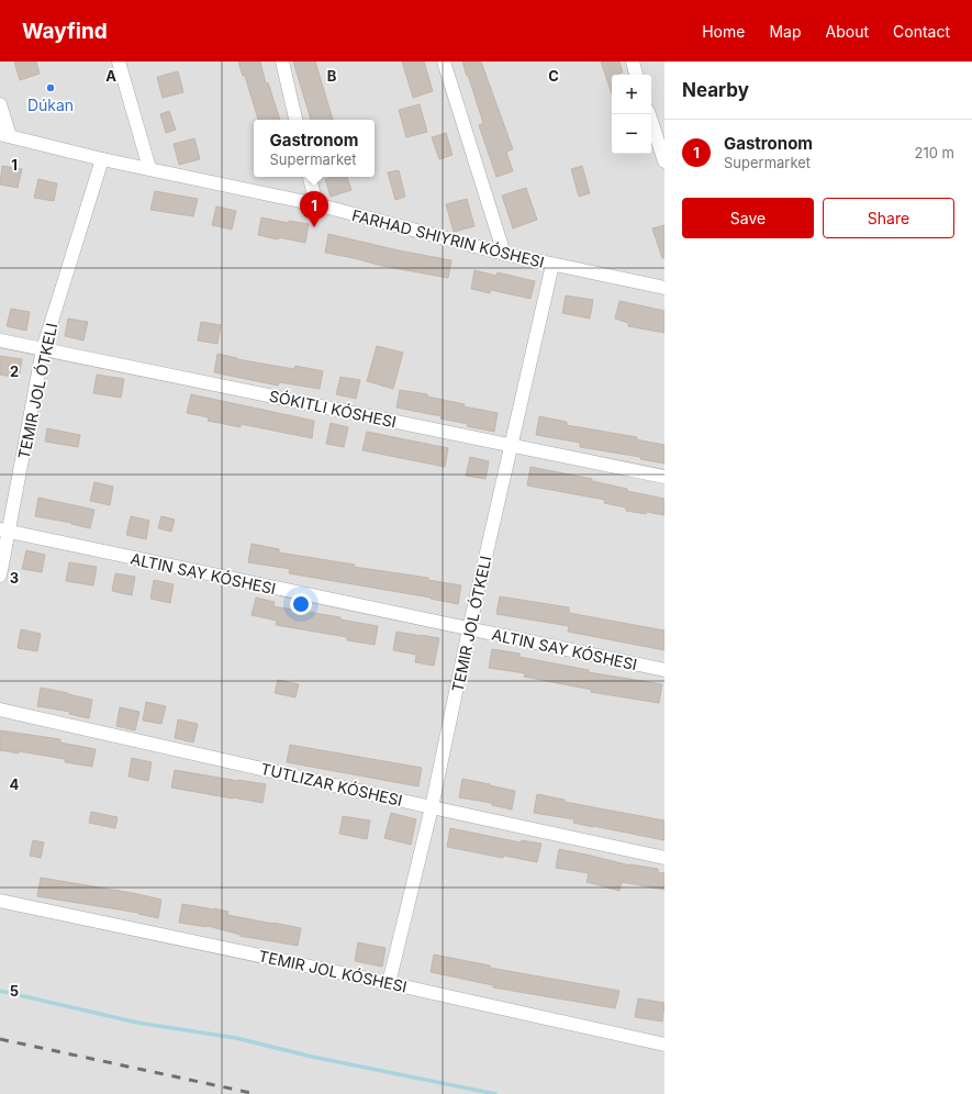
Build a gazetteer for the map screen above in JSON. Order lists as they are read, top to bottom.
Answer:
{
  "streets": {
    "street": [
      "FARHAD SHIYRIN KÓSHESI",
      "TEMIR JOL ÓTKELI",
      "SÓKITLI KÓSHESI",
      "TEMIR JOL KÓSHESI"
    ]
  },
  "crossings": [
    ["FARHAD SHIYRIN KÓSHESI", "TEMIR JOL ÓTKELI"],
    ["TEMIR JOL ÓTKELI", "SÓKITLI KÓSHESI"],
    ["TEMIR JOL ÓTKELI", "TEMIR JOL KÓSHESI"]
  ],
  "places": ["Dúkan"],
  "page": {
    "header": "Wayfind",
    "nav": [
      "Home",
      "Map",
      "About",
      "Contact"
    ],
    "heading": "Nearby",
    "map_buttons": ["+", "−"],
    "list": [
      {
        "mark": "1",
        "name": "Gastronom",
        "note": "Supermarket",
        "value": "210 m"
      }
    ],
    "popup": ["Gastronom", "Supermarket"],
    "buttons": ["Save", "Share"],
    "pins": "1"
  },
  "grid": {
    "columns": ["A", "B", "C"],
    "rows": [
      "1",
      "2",
      "3",
      "4",
      "5"
    ]
  }
}
